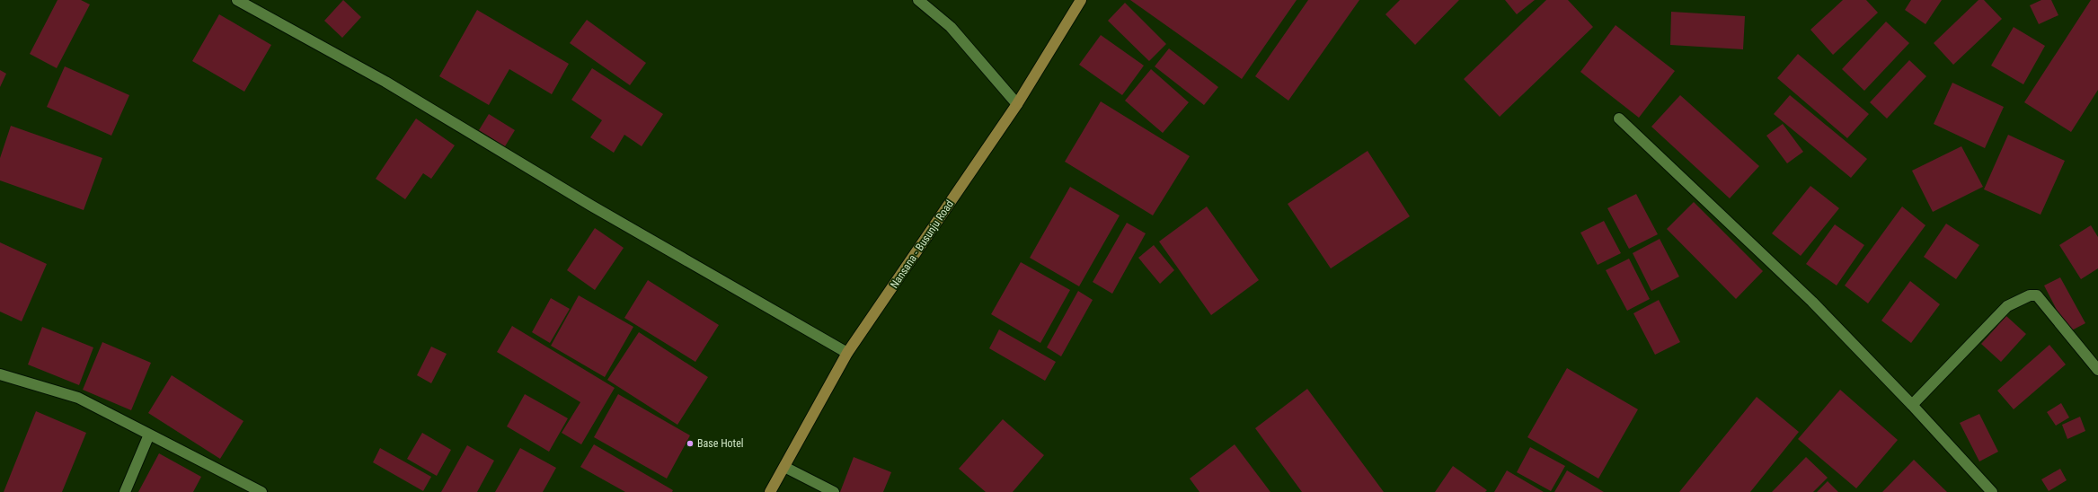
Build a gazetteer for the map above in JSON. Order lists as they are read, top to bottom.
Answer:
{
  "streets": {
    "main road": ["Nansana - Busunju Road"]
  },
  "places": ["Base Hotel"]
}
